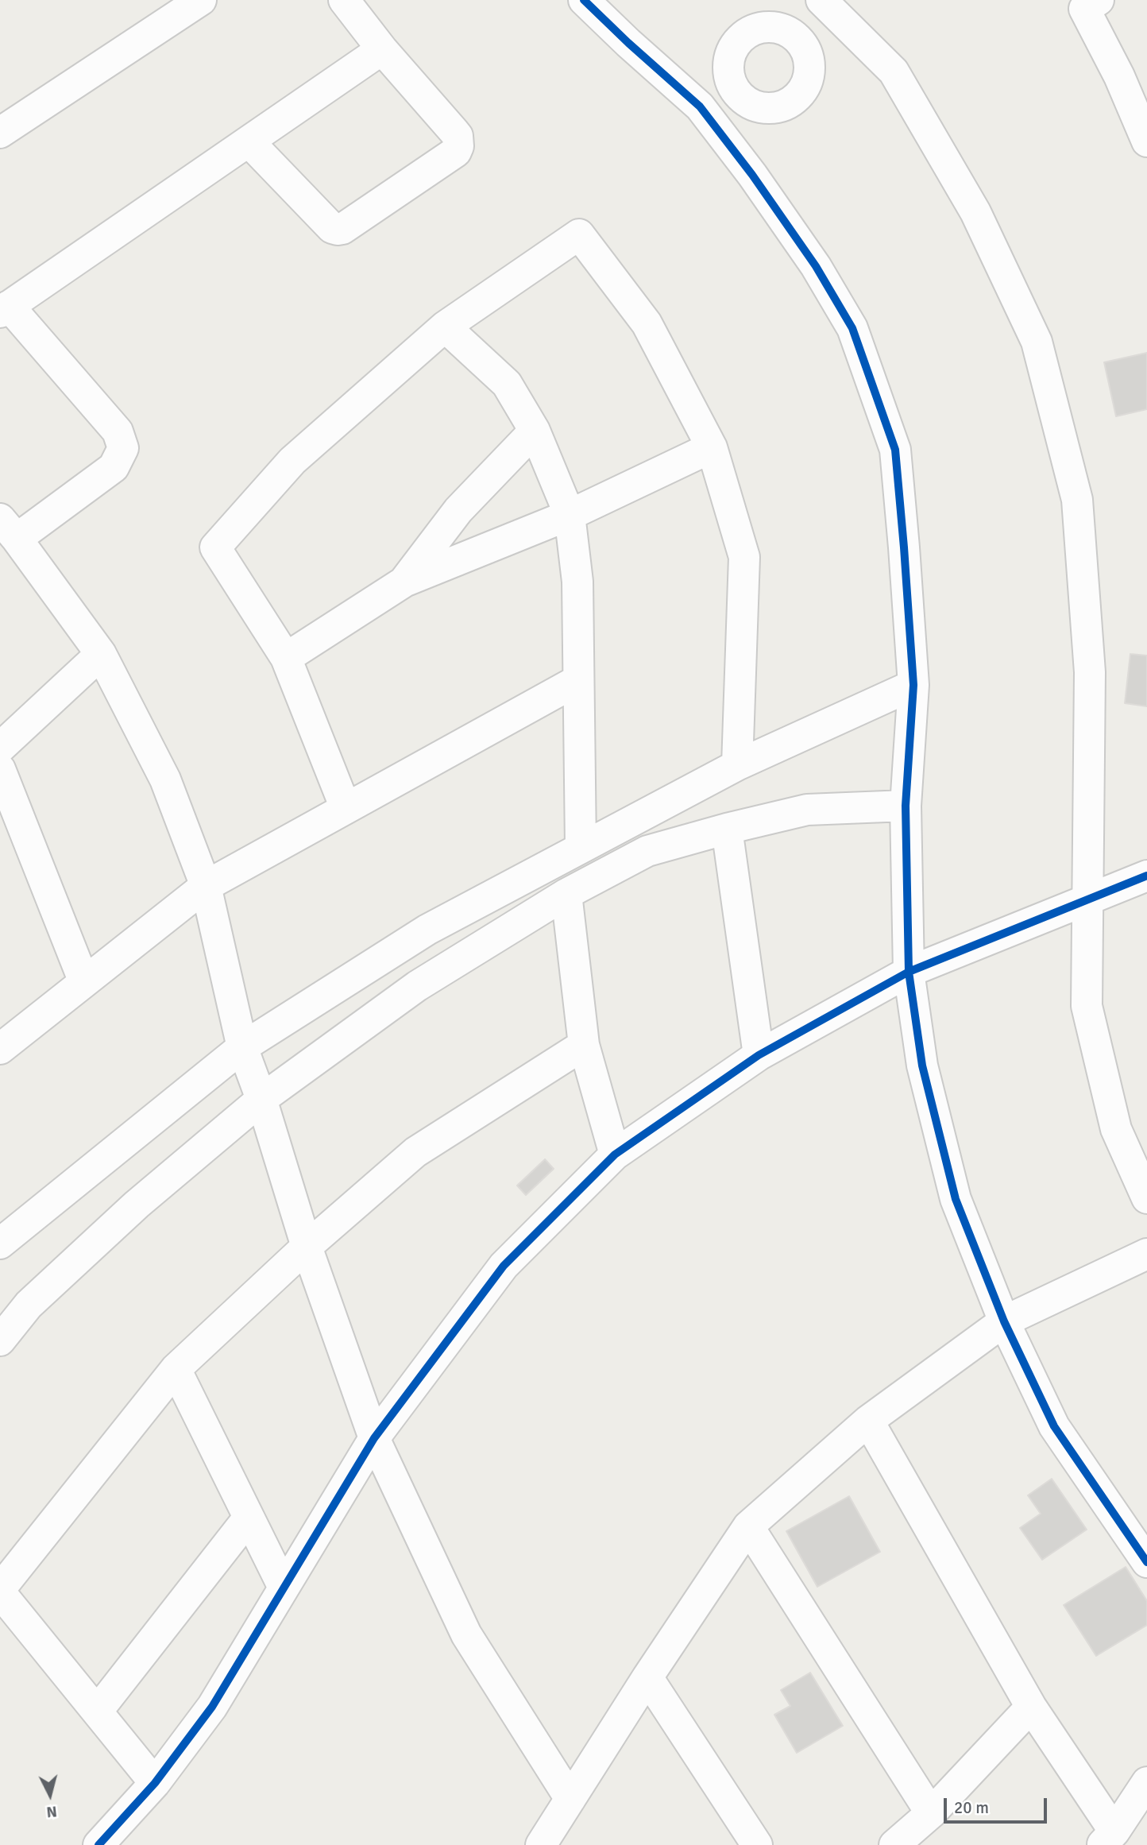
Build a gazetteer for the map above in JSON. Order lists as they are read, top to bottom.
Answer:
{
  "scale_bar": "20 m",
  "north": "bottom"
}
